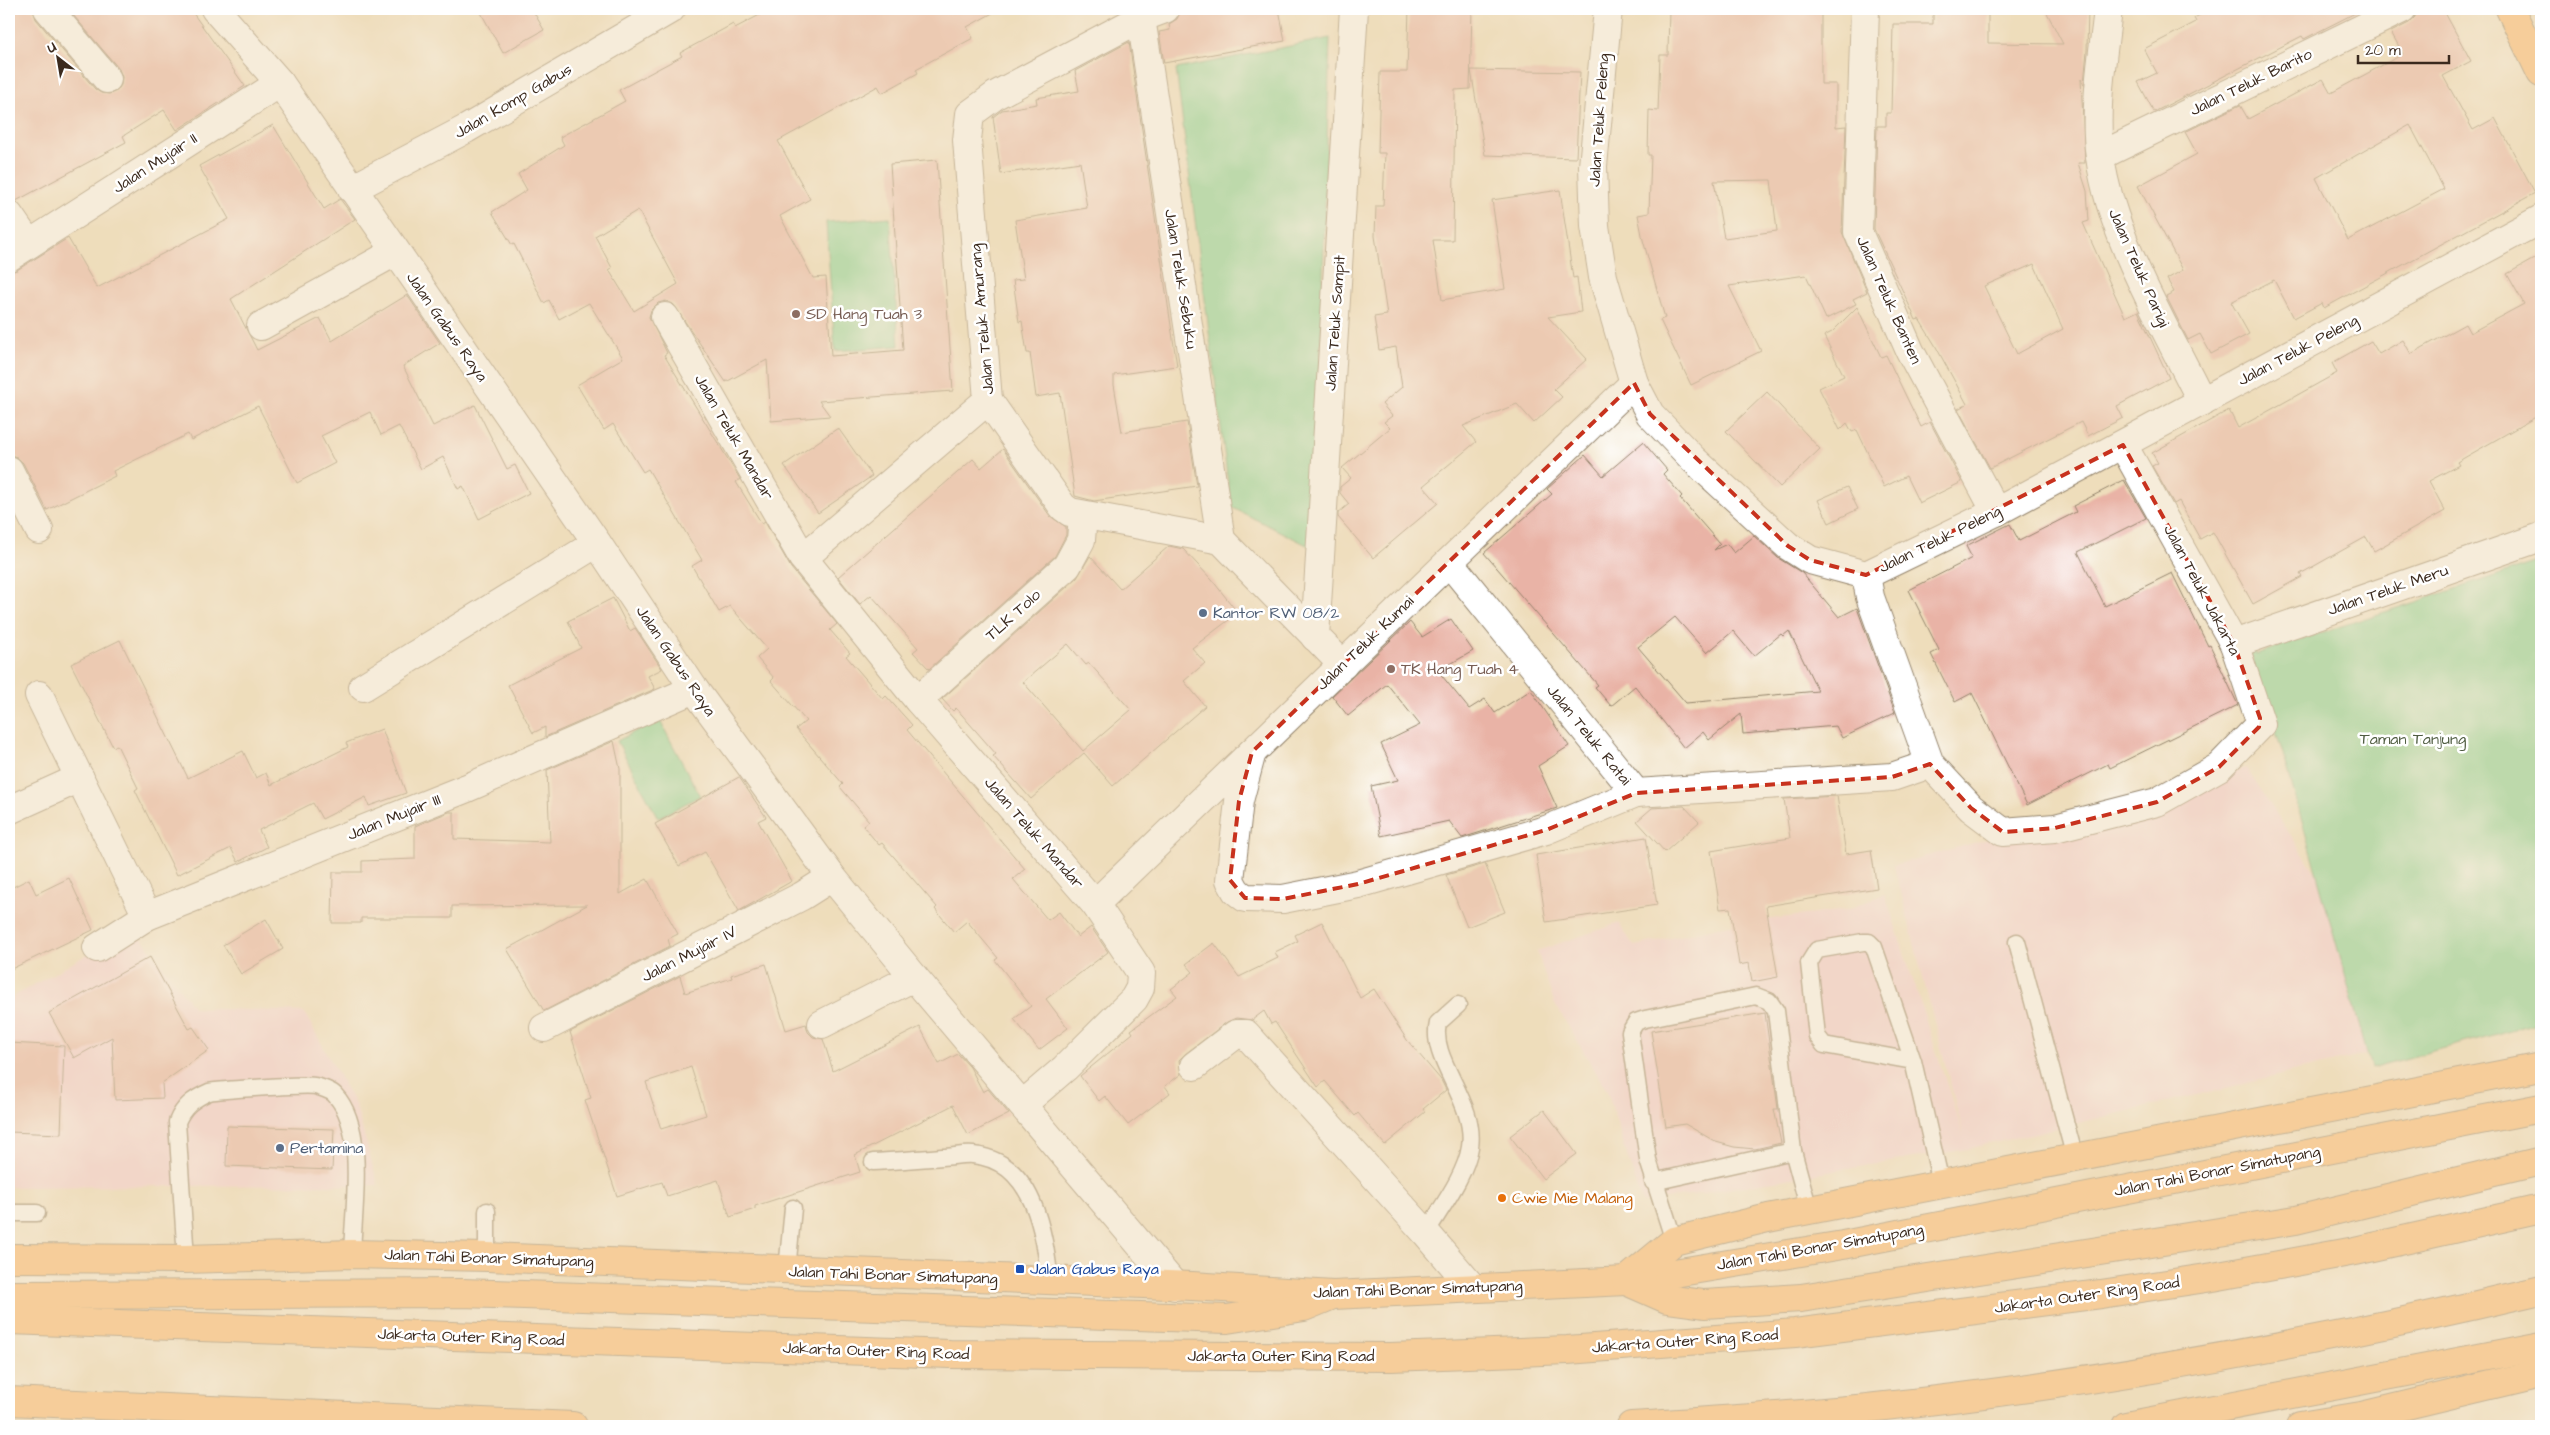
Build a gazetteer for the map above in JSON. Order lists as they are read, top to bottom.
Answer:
{
  "streets": {
    "main road": ["Jalan Tahi Bonar Simatupang", "Jakarta Outer Ring Road"],
    "street": [
      "Jalan Teluk Barito",
      "Jalan Komp Gabus",
      "Jalan Teluk Peleng",
      "Jalan Mujair II",
      "Jalan Teluk Parigi",
      "Jalan Teluk Sebuku",
      "Jalan Teluk Banten",
      "Jalan Teluk Amurang",
      "Jalan Teluk Sampit",
      "Jalan Gabus Raya",
      "Jalan Teluk Mandar",
      "Jalan Teluk Jakarta",
      "Jalan Teluk Meru",
      "TLK Tolo",
      "Jalan Teluk Kumai",
      "Jalan Teluk Ratai",
      "Jalan Mujair III",
      "Jalan Mujair IV"
    ]
  },
  "crossings": [
    ["Jalan Teluk Barito", "Jalan Teluk Parigi"],
    ["Jalan Komp Gabus", "Jalan Gabus Raya"],
    ["Jalan Teluk Peleng", "Jalan Teluk Parigi"],
    ["Jalan Teluk Peleng", "Jalan Teluk Banten"],
    ["Jalan Teluk Peleng", "Jalan Teluk Jakarta"],
    ["Jalan Teluk Peleng", "Jalan Teluk Kumai"],
    ["Jalan Mujair II", "Jalan Gabus Raya"],
    ["Jalan Teluk Sebuku", "Jalan Teluk Amurang"],
    ["Jalan Teluk Amurang", "TLK Tolo"],
    ["Jalan Gabus Raya", "Jalan Teluk Mandar"],
    ["Jalan Gabus Raya", "Jalan Mujair III"],
    ["Jalan Gabus Raya", "Jalan Mujair IV"],
    ["Jalan Gabus Raya", "Jalan Tahi Bonar Simatupang"],
    ["Jalan Teluk Mandar", "TLK Tolo"],
    ["Jalan Teluk Mandar", "Jalan Teluk Kumai"],
    ["Jalan Teluk Jakarta", "Jalan Teluk Meru"],
    ["Jalan Teluk Jakarta", "Jalan Teluk Ratai"],
    ["Jalan Teluk Kumai", "Jalan Teluk Ratai"]
  ],
  "parks": ["Taman Tanjung"],
  "places": {
    "other": [
      "SD Hang Tuah 3",
      "Kantor RW 08/2",
      "TK Hang Tuah 4",
      "Pertamina",
      "Cwie Mie Malang"
    ],
    "transit": ["Jalan Gabus Raya"]
  },
  "scale_bar": "20 m",
  "north": "top left"
}
